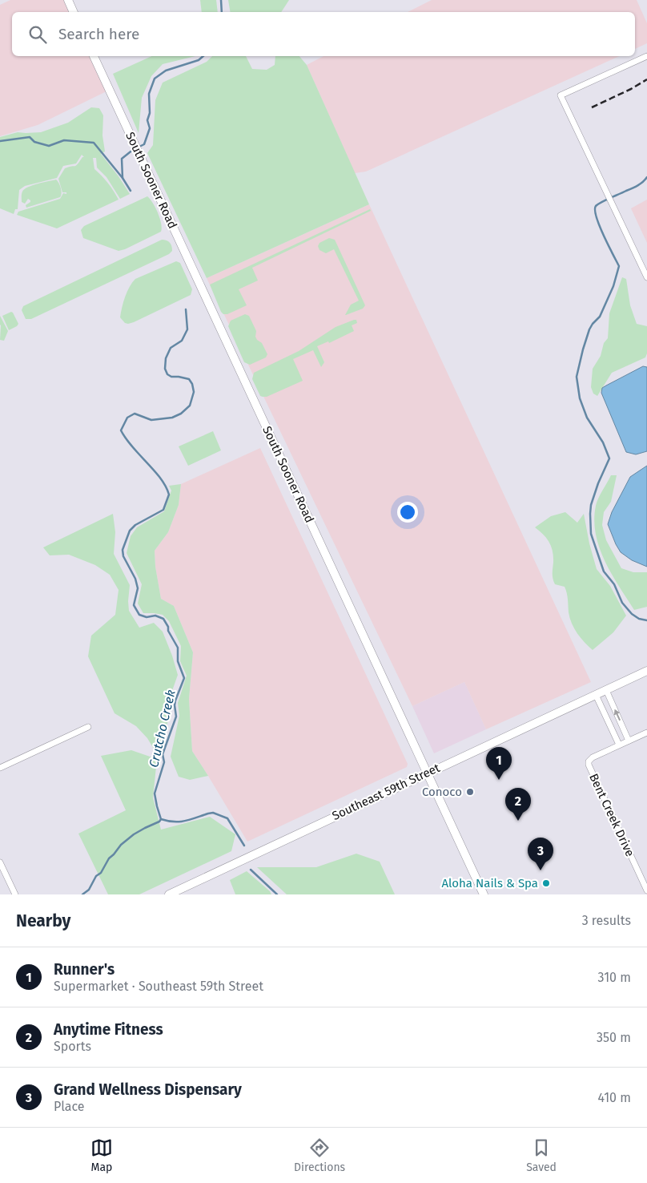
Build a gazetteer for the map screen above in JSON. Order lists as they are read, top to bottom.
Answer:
{
  "streets": {
    "main road": ["South Sooner Road", "Southeast 59th Street"],
    "street": ["Bent Creek Drive"]
  },
  "crossings": [
    ["South Sooner Road", "Southeast 59th Street"]
  ],
  "water": ["Crutcho Creek"],
  "places": ["Conoco", "Aloha Nails & Spa"],
  "page": {
    "search": "Search here",
    "pins": ["1", "2", "3"],
    "heading": ["Nearby", "3 results"],
    "list": [
      {
        "mark": "1",
        "name": "Runner's",
        "note": "Supermarket · Southeast 59th Street",
        "value": "310 m"
      },
      {
        "mark": "2",
        "name": "Anytime Fitness",
        "note": "Sports",
        "value": "350 m"
      },
      {
        "mark": "3",
        "name": "Grand Wellness Dispensary",
        "note": "Place",
        "value": "410 m"
      }
    ],
    "nav": ["Map", "Directions", "Saved"]
  }
}
